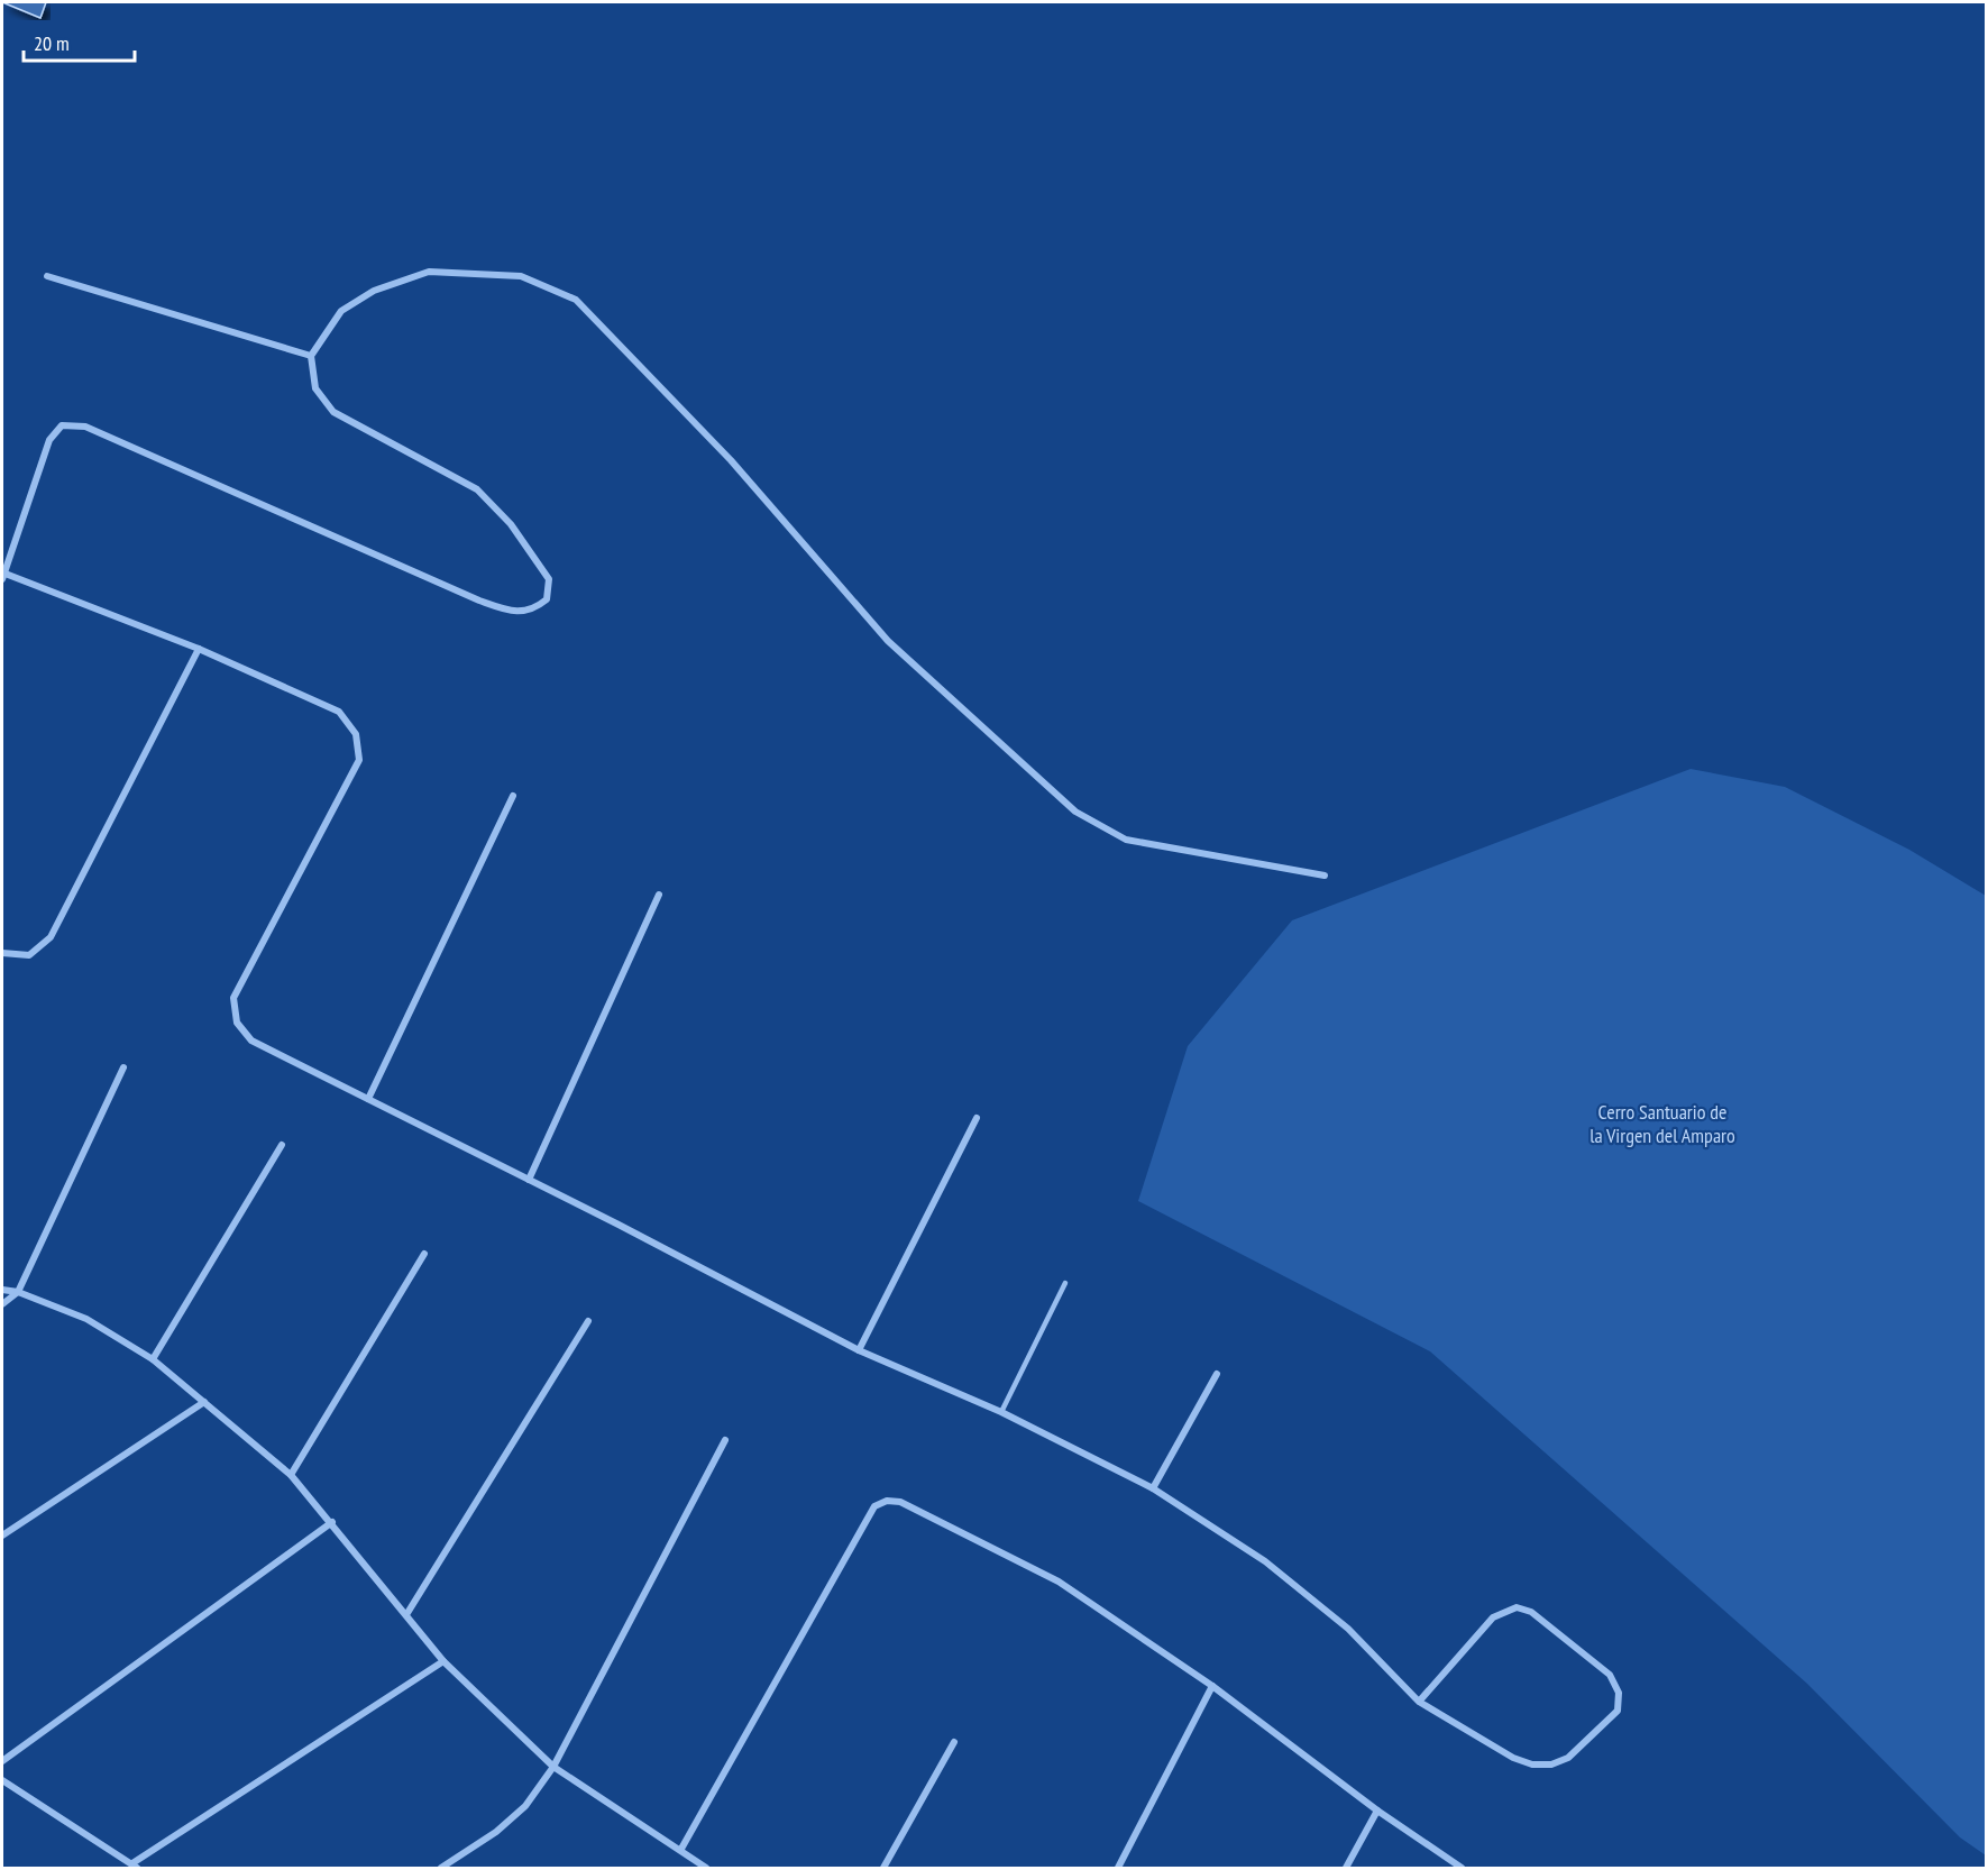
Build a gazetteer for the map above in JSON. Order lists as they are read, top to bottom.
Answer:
{
  "parks": ["Cerro Santuario de la Virgen del Amparo"],
  "scale_bar": "20 m"
}
